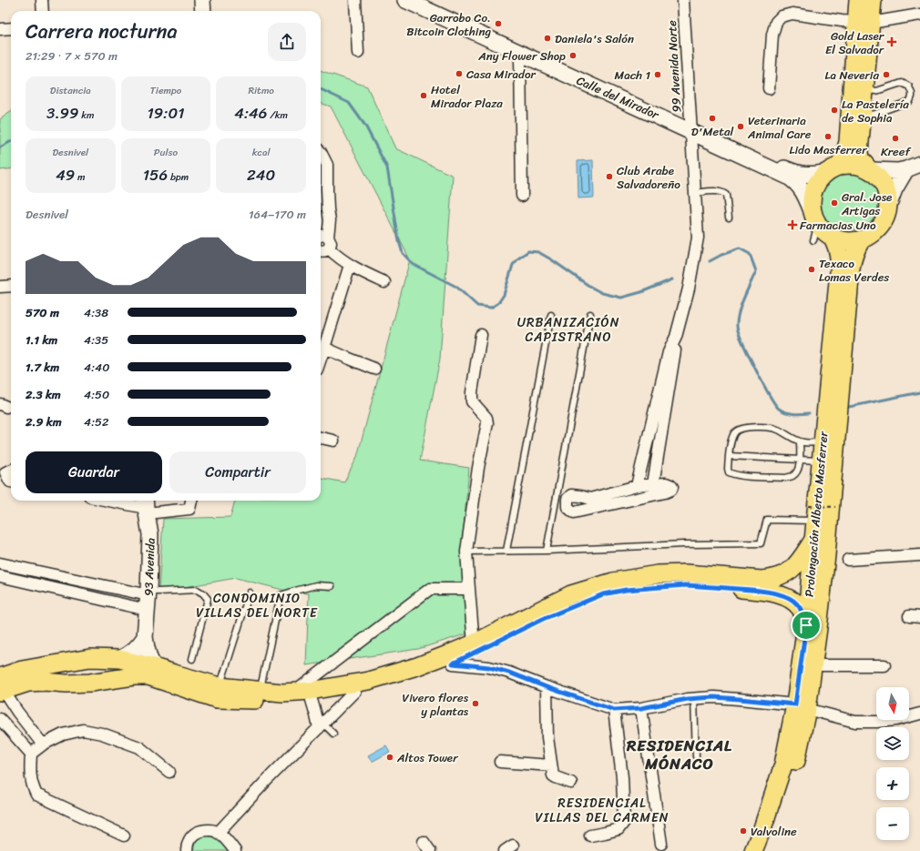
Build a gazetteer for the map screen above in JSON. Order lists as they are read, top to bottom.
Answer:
{
  "streets": {
    "main road": ["Calle del Mirador", "Prolongación Alberto Masferrer", "93 Avenida"],
    "street": ["99 Avenida Norte"]
  },
  "crossings": [
    ["99 Avenida Norte", "Calle del Mirador"],
    ["Calle del Mirador", "Prolongación Alberto Masferrer"]
  ],
  "districts": [
    "URBANIZACIÓN CAPISTRANO",
    "CONDOMINIO VILLAS DEL NORTE",
    "RESIDENCIAL MÓNACO",
    "RESIDENCIAL VILLAS DEL CARMEN"
  ],
  "places": {
    "other": [
      "Garrobo Co. Bitcoin Clothing",
      "Daniela's Salón",
      "Any Flower Shop",
      "Casa Mirador",
      "Mach 1",
      "La Neveria",
      "Hotel Mirador Plaza",
      "La Pastelería de Sophia",
      "D'Metal",
      "Veterinaria Animal Care",
      "Lido Masferrer",
      "Kreef",
      "Club Arabe Salvadoreño",
      "Gral. Jose Artigas",
      "Texaco Lomas Verdes",
      "Vivero flores y plantas",
      "Altos Tower",
      "Valvoline"
    ],
    "health": ["Gold Laser El Salvador", "Farmacias Uno"]
  },
  "north": "bottom",
  "page": {
    "heading": ["Carrera nocturna", "21:29 · 7 × 570 m"],
    "stats": [
      ["Distancia", "3.99 km"],
      ["Tiempo", "19:01"],
      ["Ritmo", "4:46 /km"],
      ["Desnivel", "49 m"],
      ["Pulso", "156 bpm"],
      ["kcal", "240"]
    ],
    "chart": ["Desnivel", "164–170 m"],
    "list": [
      {
        "name": "570 m",
        "note": "4:38"
      },
      {
        "name": "1.1 km",
        "note": "4:35"
      },
      {
        "name": "1.7 km",
        "note": "4:40"
      },
      {
        "name": "2.3 km",
        "note": "4:50"
      },
      {
        "name": "2.9 km",
        "note": "4:52"
      }
    ],
    "buttons": ["Guardar", "Compartir"],
    "map_buttons": ["+", "−"]
  }
}
